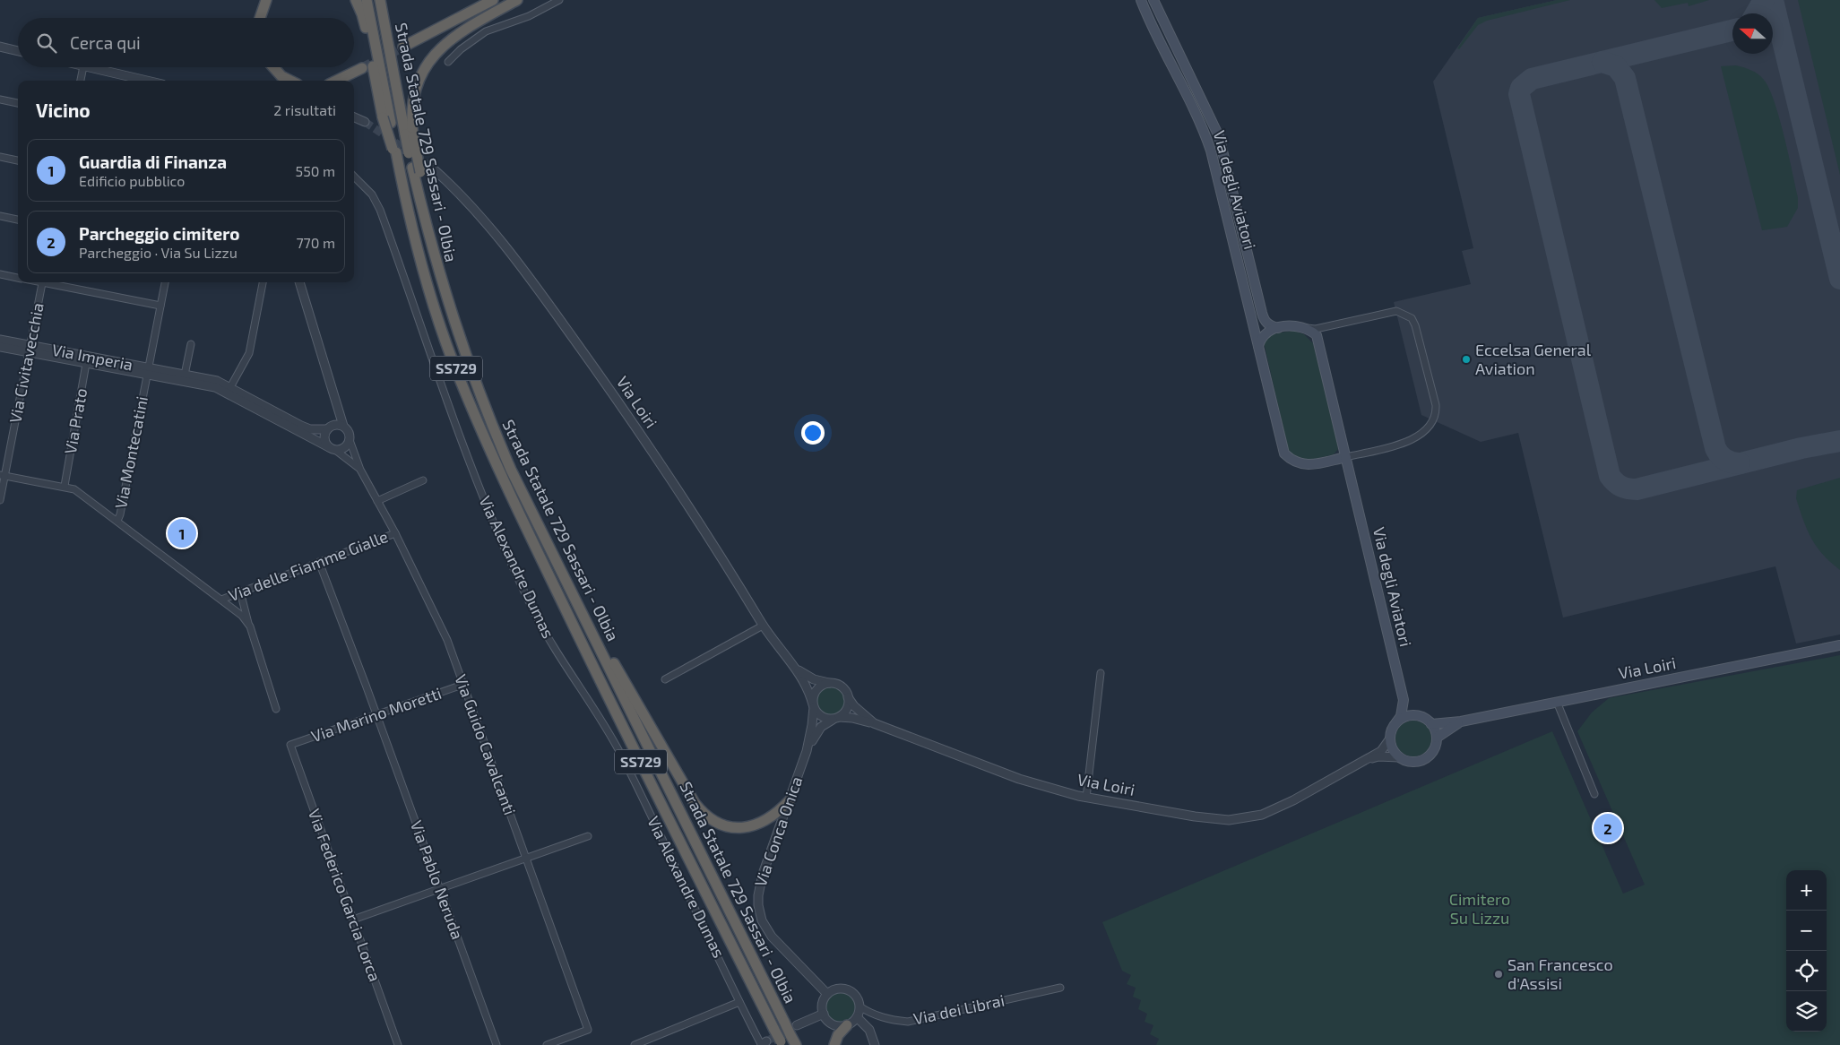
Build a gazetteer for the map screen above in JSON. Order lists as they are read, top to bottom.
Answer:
{
  "streets": {
    "highway": ["Strada Statale 729 Sassari - Olbia", "SS729"],
    "main road": ["Via degli Aviatori", "Via Loiri"],
    "street": [
      "Via Imperia",
      "Via Civitavecchia",
      "Via Prato",
      "Via Montecatini",
      "Via delle Fiamme Gialle",
      "Via Alexandre Dumas",
      "Via Marino Moretti",
      "Via Guido Cavalcanti",
      "Via Conca Onica",
      "Via Pablo Neruda",
      "Via Federico Garcia Lorca",
      "Via dei Librai"
    ]
  },
  "crossings": [
    ["Via degli Aviatori", "Via Loiri"],
    ["Via Imperia", "Via Civitavecchia"],
    ["Via Imperia", "Via Prato"],
    ["Via Imperia", "Via Montecatini"],
    ["Via Imperia", "Via Guido Cavalcanti"],
    ["Via Loiri", "Via Conca Onica"],
    ["Via delle Fiamme Gialle", "Via Guido Cavalcanti"],
    ["Via delle Fiamme Gialle", "Via Pablo Neruda"],
    ["Via Marino Moretti", "Via Guido Cavalcanti"],
    ["Via Marino Moretti", "Via Pablo Neruda"],
    ["Via Marino Moretti", "Via Federico Garcia Lorca"],
    ["Via Conca Onica", "Via dei Librai"]
  ],
  "parks": ["Cimitero Su Lizzu"],
  "places": ["Eccelsa General Aviation", "San Francesco d'Assisi"],
  "north": "left",
  "page": {
    "search": "Cerca qui",
    "heading": ["Vicino", "2 risultati"],
    "list": [
      {
        "mark": "1",
        "name": "Guardia di Finanza",
        "note": "Edificio pubblico",
        "value": "550 m"
      },
      {
        "mark": "2",
        "name": "Parcheggio cimitero",
        "note": "Parcheggio · Via Su Lizzu",
        "value": "770 m"
      }
    ],
    "pins": ["1", "2"],
    "map_buttons": ["+", "−"]
  }
}
